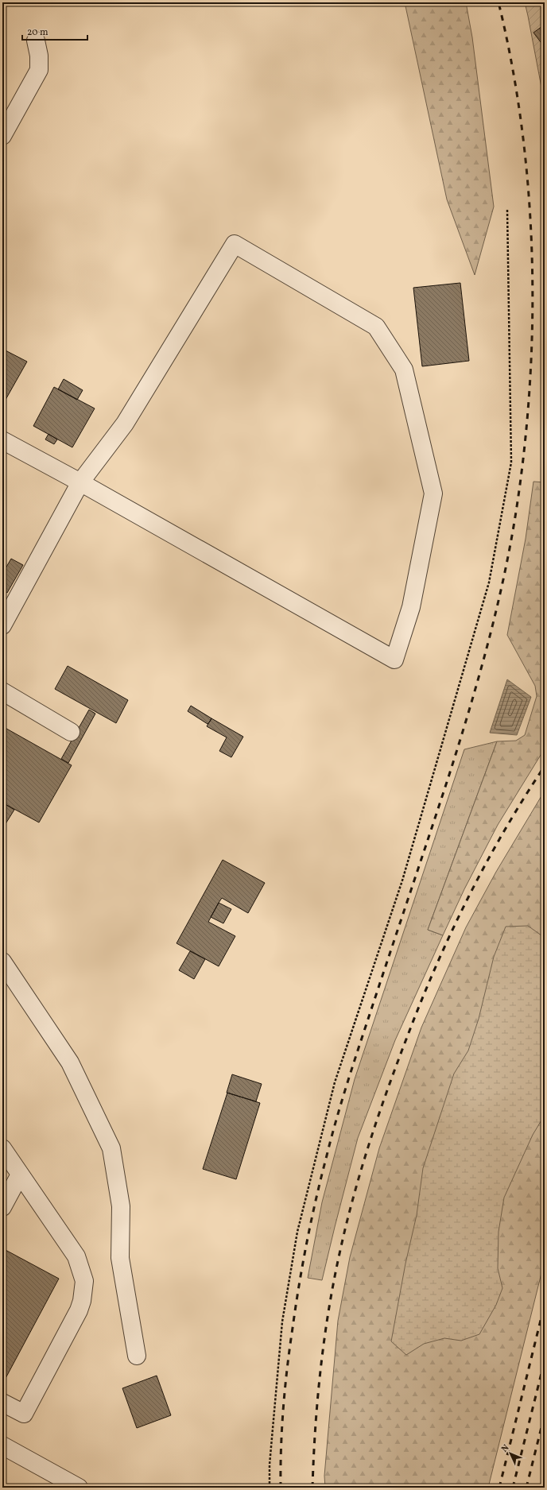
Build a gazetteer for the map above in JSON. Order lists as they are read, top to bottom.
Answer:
{
  "scale_bar": "20 m",
  "north": "top left"
}
